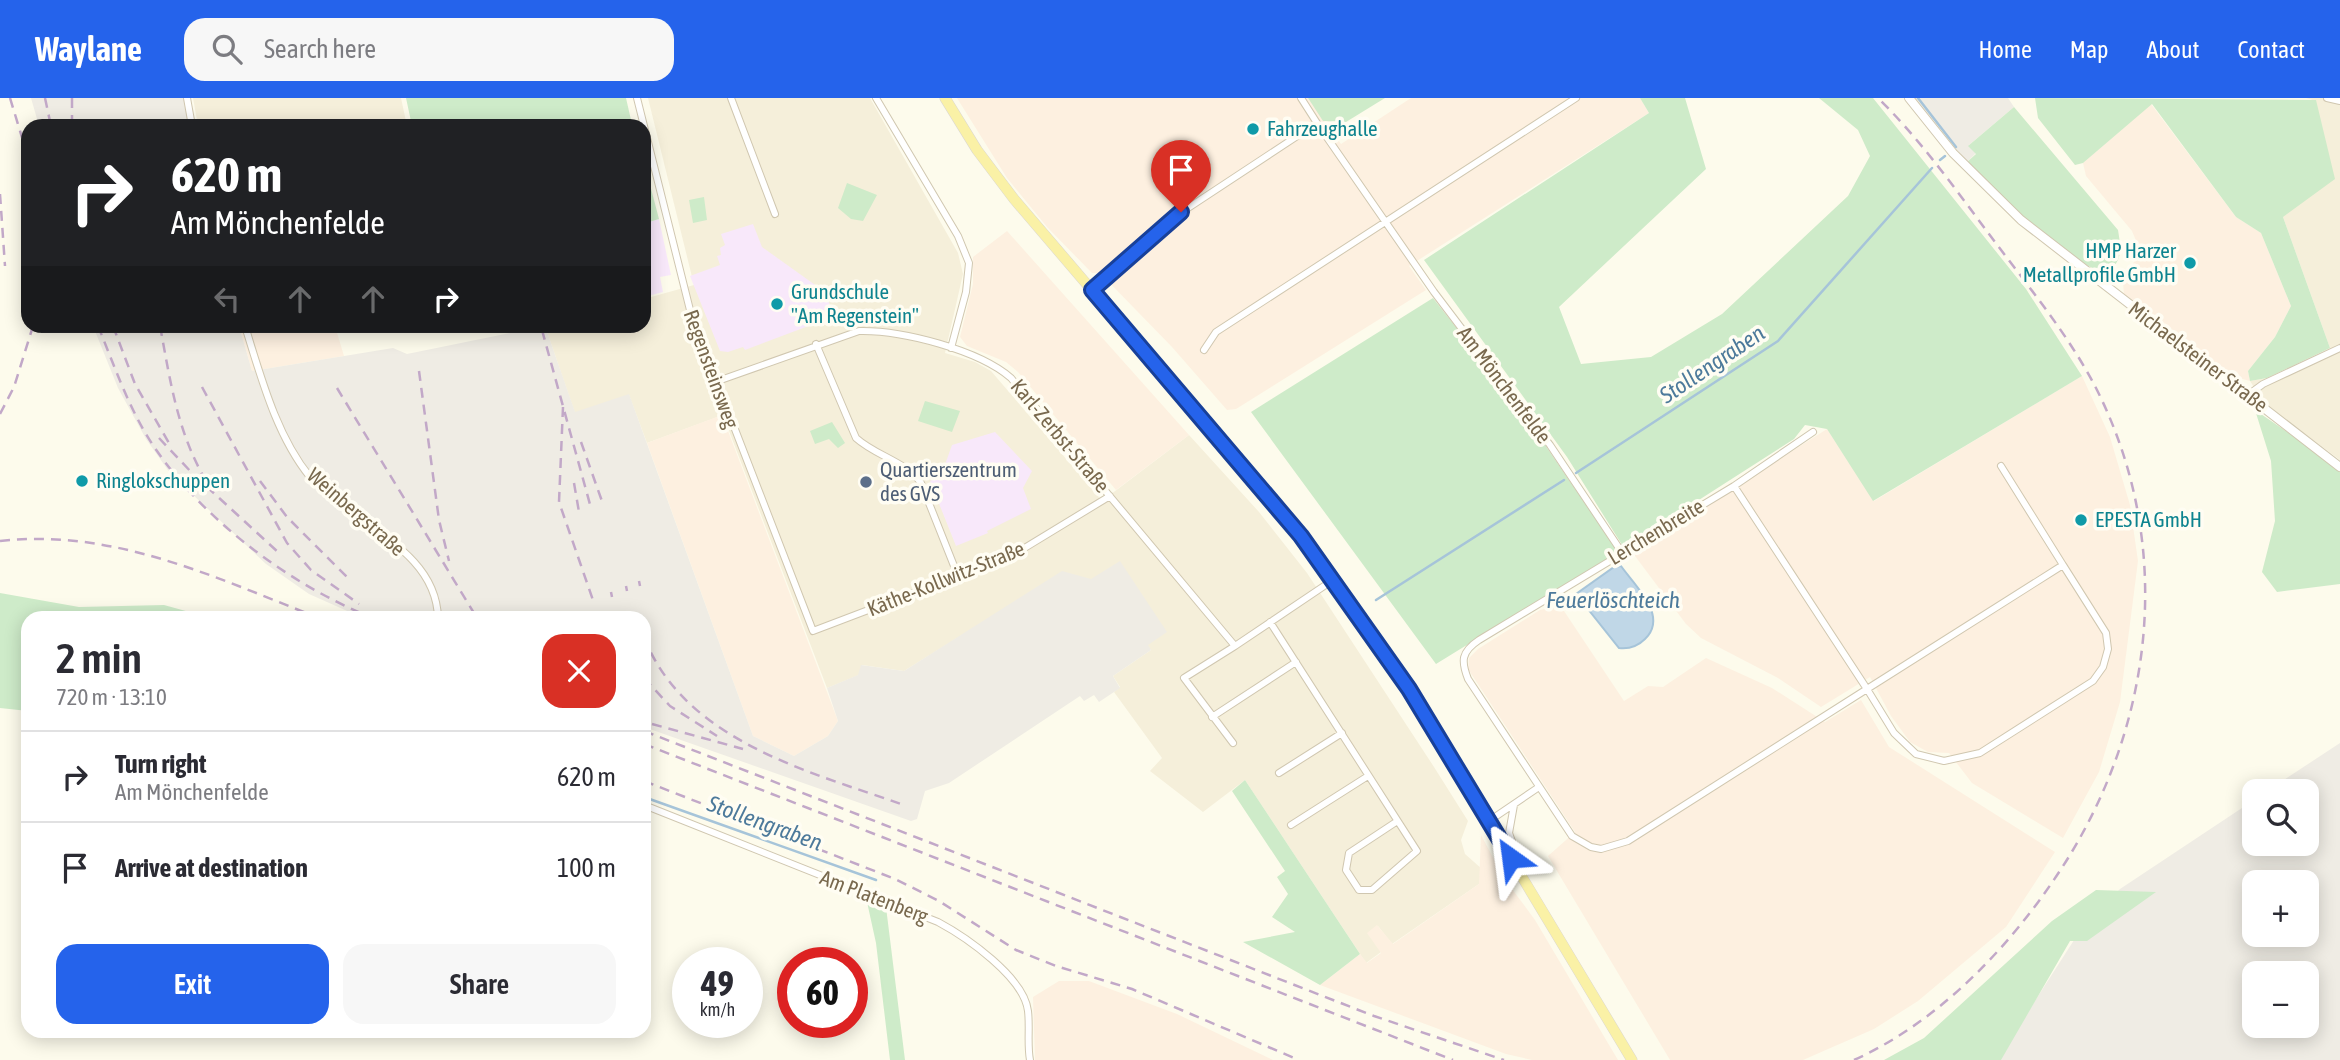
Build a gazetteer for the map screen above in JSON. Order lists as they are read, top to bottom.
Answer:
{
  "streets": {
    "street": [
      "Michaelsteiner Straße",
      "Regensteinsweg",
      "Am Mönchenfelde",
      "Karl-Zerbst-Straße",
      "Weinbergstraße",
      "Lerchenbreite",
      "Käthe-Kollwitz-Straße",
      "Am Platenberg"
    ]
  },
  "crossings": [
    ["Regensteinsweg", "Karl-Zerbst-Straße"],
    ["Regensteinsweg", "Käthe-Kollwitz-Straße"],
    ["Am Mönchenfelde", "Lerchenbreite"],
    ["Karl-Zerbst-Straße", "Käthe-Kollwitz-Straße"]
  ],
  "water": ["Stollengraben", "Feuerlöschteich"],
  "places": [
    "Fahrzeughalle",
    "HMP Harzer Metallprofile GmbH",
    "Grundschule \"Am Regenstein\"",
    "Ringlokschuppen",
    "Quartierszentrum des GVS",
    "EPESTA GmbH"
  ],
  "page": {
    "header": "Waylane",
    "search": "Search here",
    "nav": [
      "Home",
      "Map",
      "About",
      "Contact"
    ],
    "turn": ["620 m", "Am Mönchenfelde"],
    "heading": ["2 min", "720 m · 13:10"],
    "list": [
      {
        "name": "Turn right",
        "note": "Am Mönchenfelde",
        "value": "620 m"
      },
      {
        "name": "Arrive at destination",
        "value": "100 m"
      }
    ],
    "map_buttons": ["+", "−"],
    "buttons": ["Exit", "Share"],
    "speed": "49 km/h",
    "limit": "60"
  }
}
